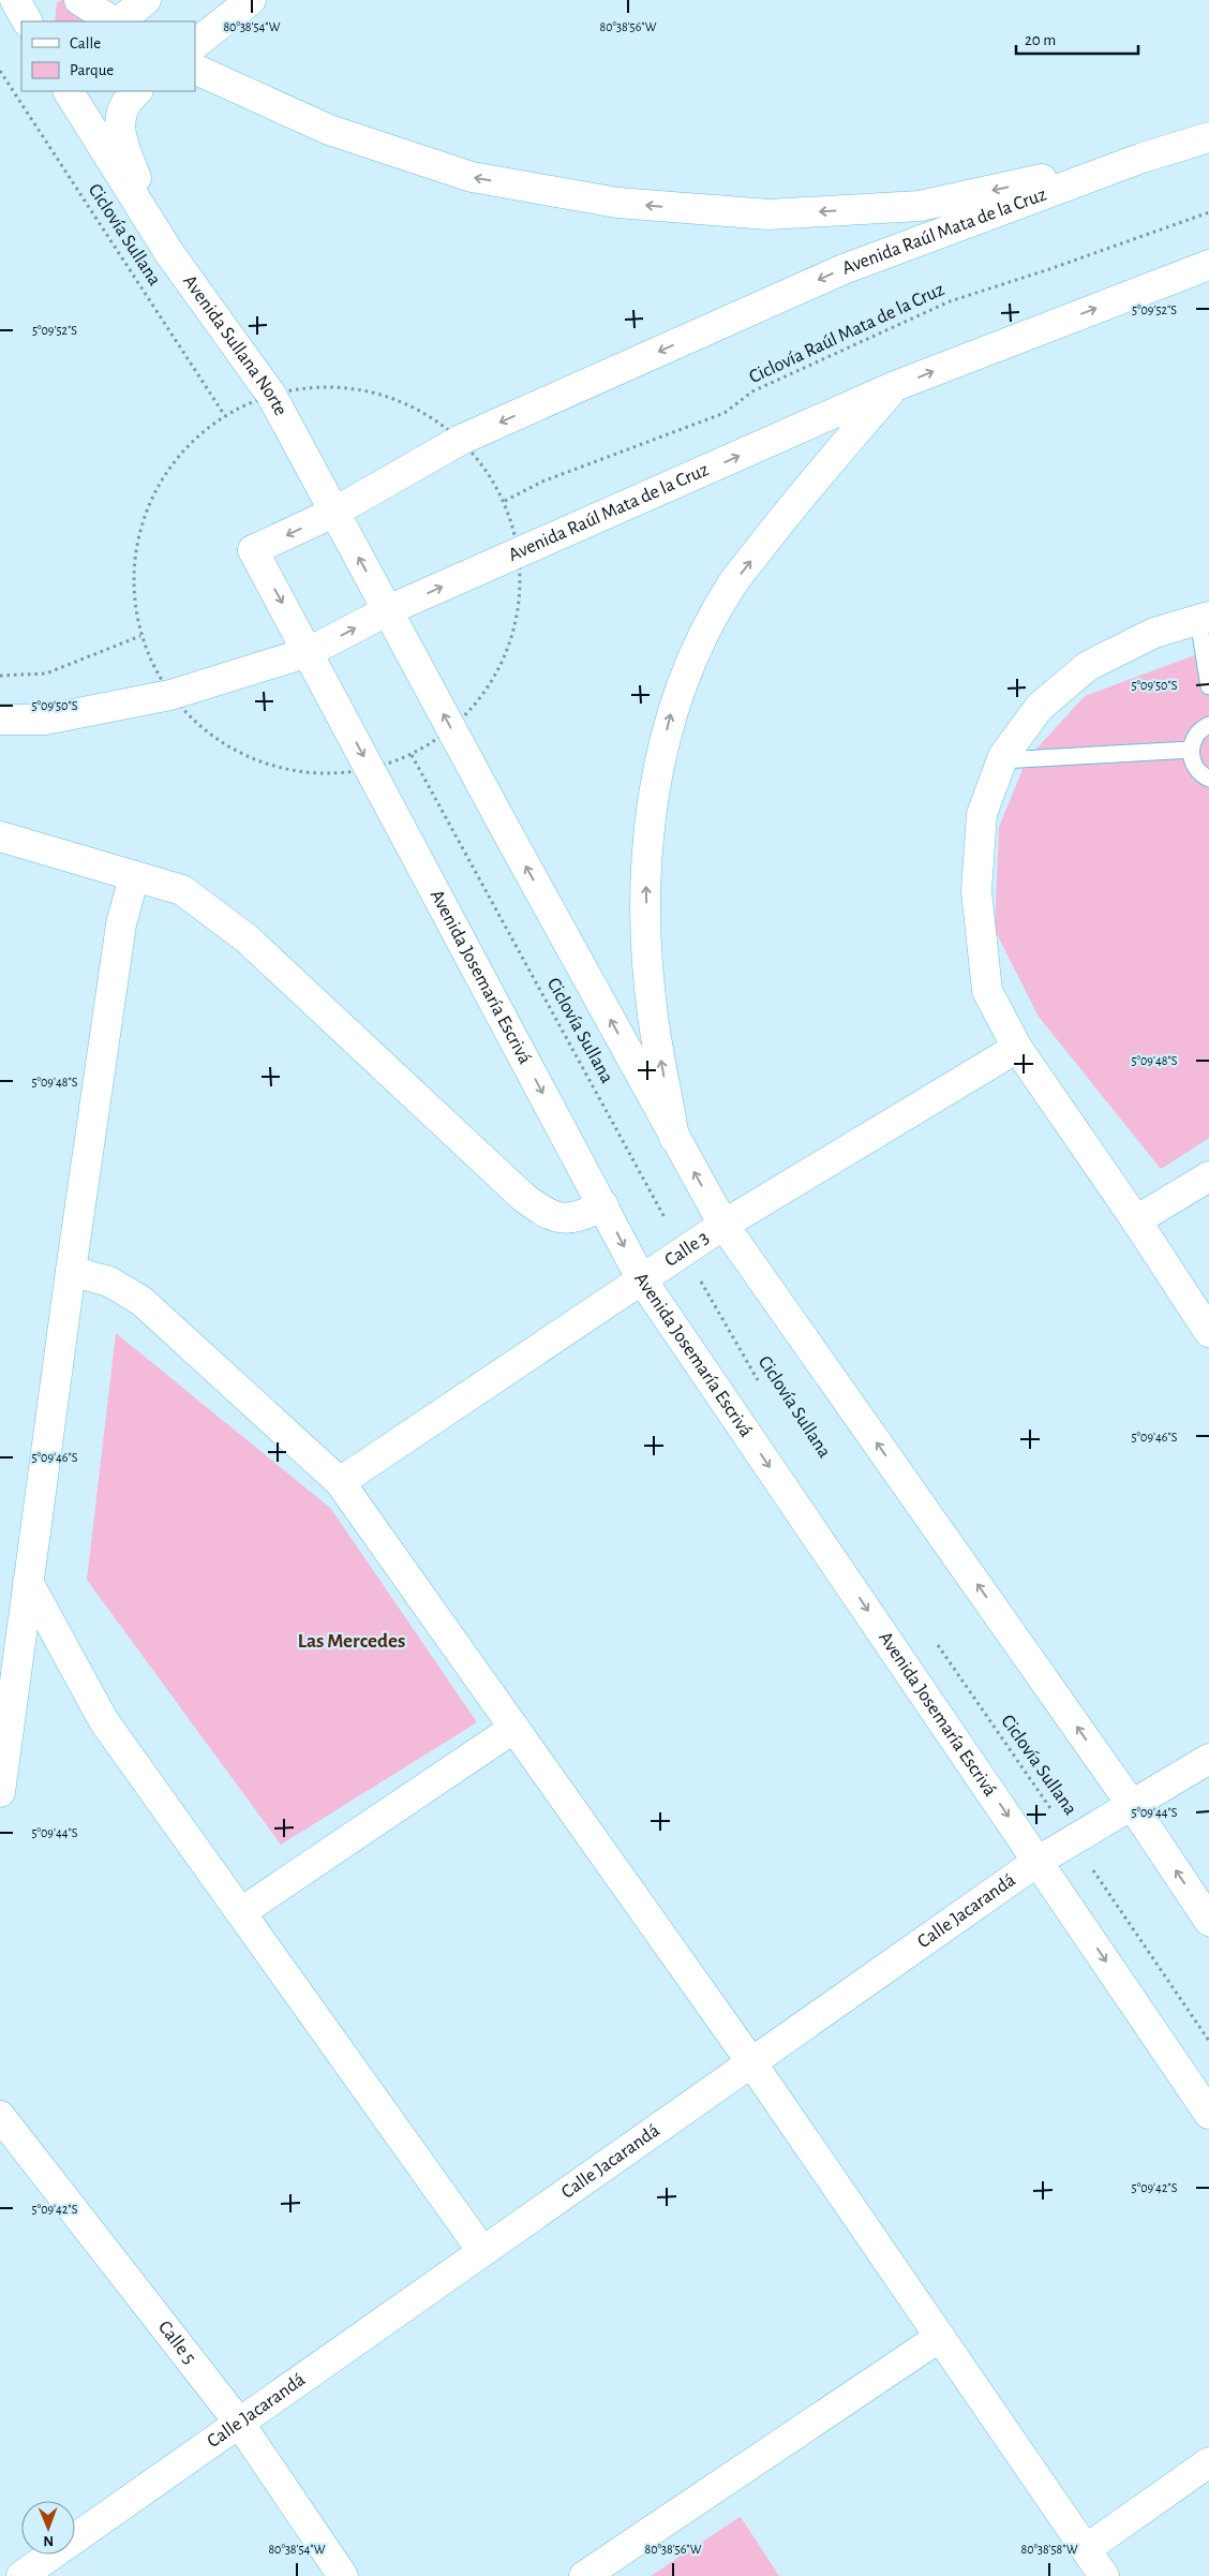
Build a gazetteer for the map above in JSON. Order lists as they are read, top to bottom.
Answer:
{
  "streets": {
    "street": [
      "Avenida Raúl Mata de la Cruz",
      "Avenida Sullana Norte",
      "Avenida Josemaría Escrivá",
      "Calle 3",
      "Calle Jacarandá",
      "Calle 5"
    ],
    "path": ["Ciclovía Sullana", "Ciclovía Raúl Mata de la Cruz"]
  },
  "crossings": [
    ["Avenida Raúl Mata de la Cruz", "Avenida Sullana Norte"],
    ["Avenida Raúl Mata de la Cruz", "Avenida Josemaría Escrivá"],
    ["Ciclovía Sullana", "Calle 3"],
    ["Ciclovía Sullana", "Calle Jacarandá"],
    ["Avenida Josemaría Escrivá", "Calle 3"],
    ["Avenida Josemaría Escrivá", "Calle Jacarandá"],
    ["Calle Jacarandá", "Calle 5"]
  ],
  "districts": ["Las Mercedes"],
  "legend": ["Calle", "Parque"],
  "scale_bar": "20 m",
  "north": "bottom",
  "coordinates": [
    "80°38'54\"W",
    "80°38'56\"W",
    "5°09'52\"S",
    "5°09'50\"S",
    "5°09'48\"S",
    "5°09'46\"S",
    "5°09'44\"S",
    "5°09'42\"S",
    "80°38'58\"W"
  ]
}
